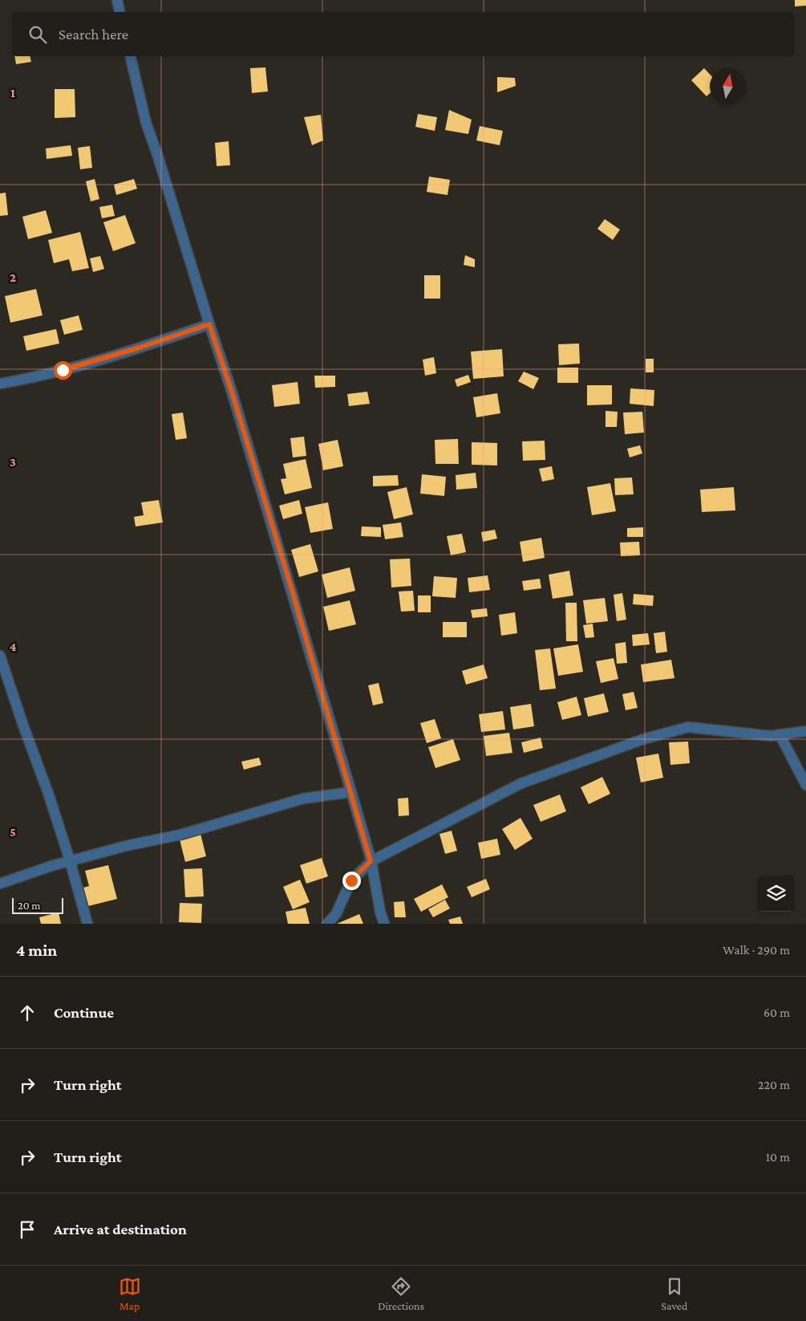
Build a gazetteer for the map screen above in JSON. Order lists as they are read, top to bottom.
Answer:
{
  "scale_bar": "20 m",
  "north": "top",
  "page": {
    "search": "Search here",
    "scale": "20 m",
    "heading": ["4 min", "Walk · 290 m"],
    "list": [
      ["Continue", "60 m"],
      ["Turn right", "220 m"],
      ["Turn right", "10 m"],
      "Arrive at destination"
    ],
    "nav": ["Map", "Directions", "Saved"]
  },
  "grid": {
    "rows": [
      "1",
      "2",
      "3",
      "4",
      "5"
    ]
  }
}
